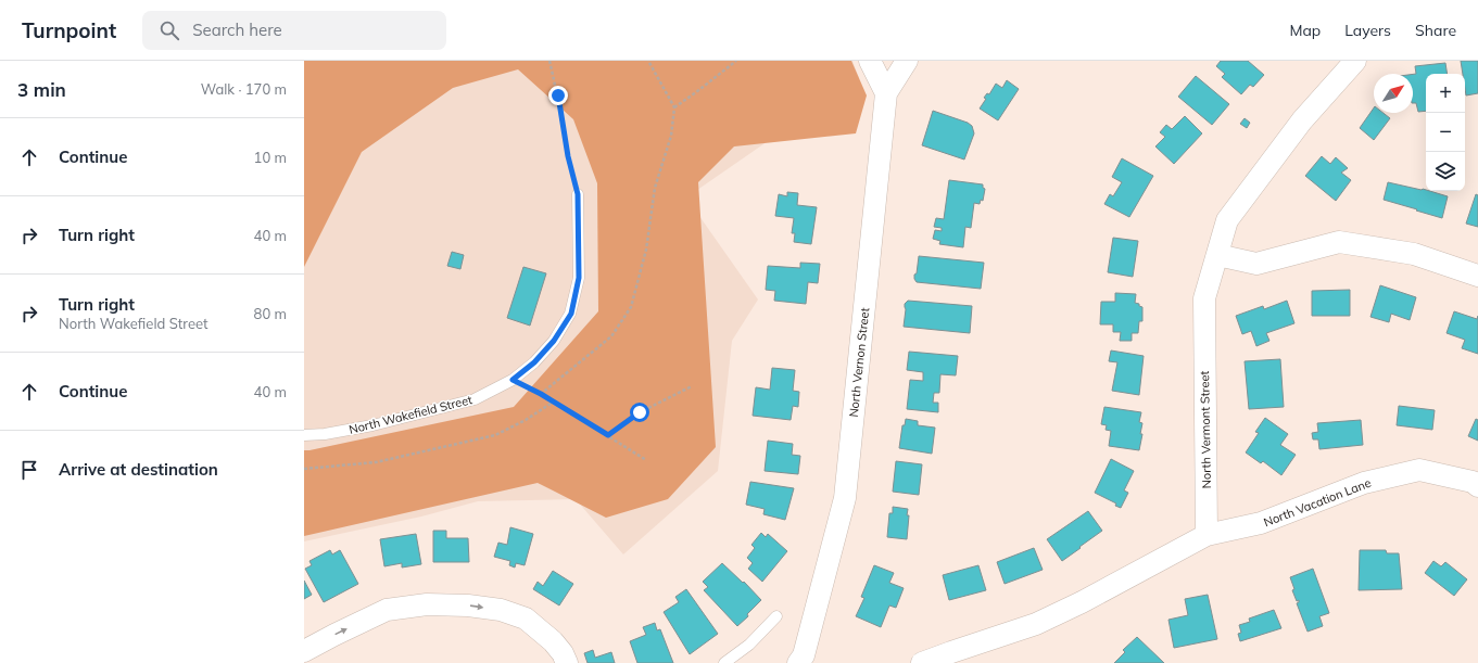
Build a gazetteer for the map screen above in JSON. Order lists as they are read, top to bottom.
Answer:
{
  "streets": {
    "street": ["North Vernon Street", "North Vermont Street", "North Vacation Lane"],
    "lane": ["North Wakefield Street"]
  },
  "crossings": [
    ["North Vermont Street", "North Vacation Lane"]
  ],
  "north": "top right",
  "page": {
    "header": "Turnpoint",
    "search": "Search here",
    "nav": ["Map", "Layers", "Share"],
    "heading": ["3 min", "Walk · 170 m"],
    "map_buttons": ["+", "−"],
    "list": [
      ["Continue", "10 m"],
      ["Turn right", "40 m"],
      ["Turn right", "North Wakefield Street", "80 m"],
      ["Continue", "40 m"],
      "Arrive at destination"
    ]
  }
}
